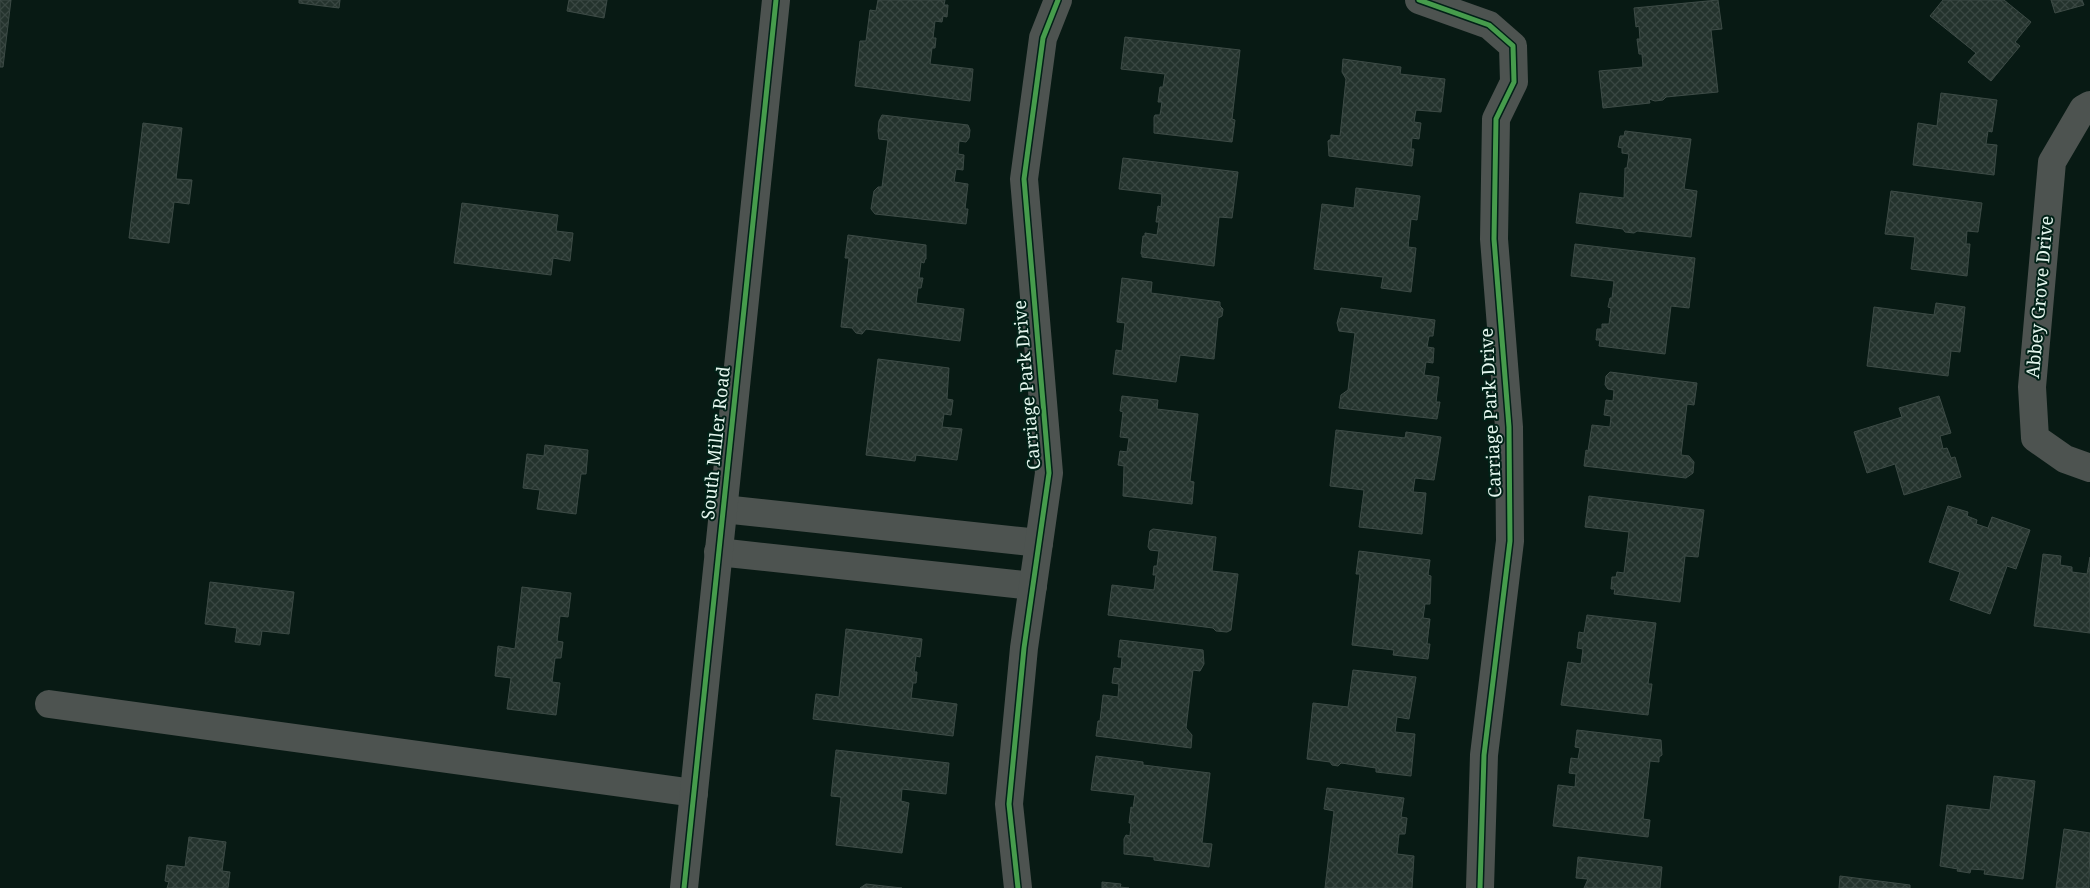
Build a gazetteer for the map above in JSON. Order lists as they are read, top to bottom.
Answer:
{
  "streets": {
    "street": ["Abbey Grove Drive", "Carriage Park Drive", "South Miller Road"]
  }
}
